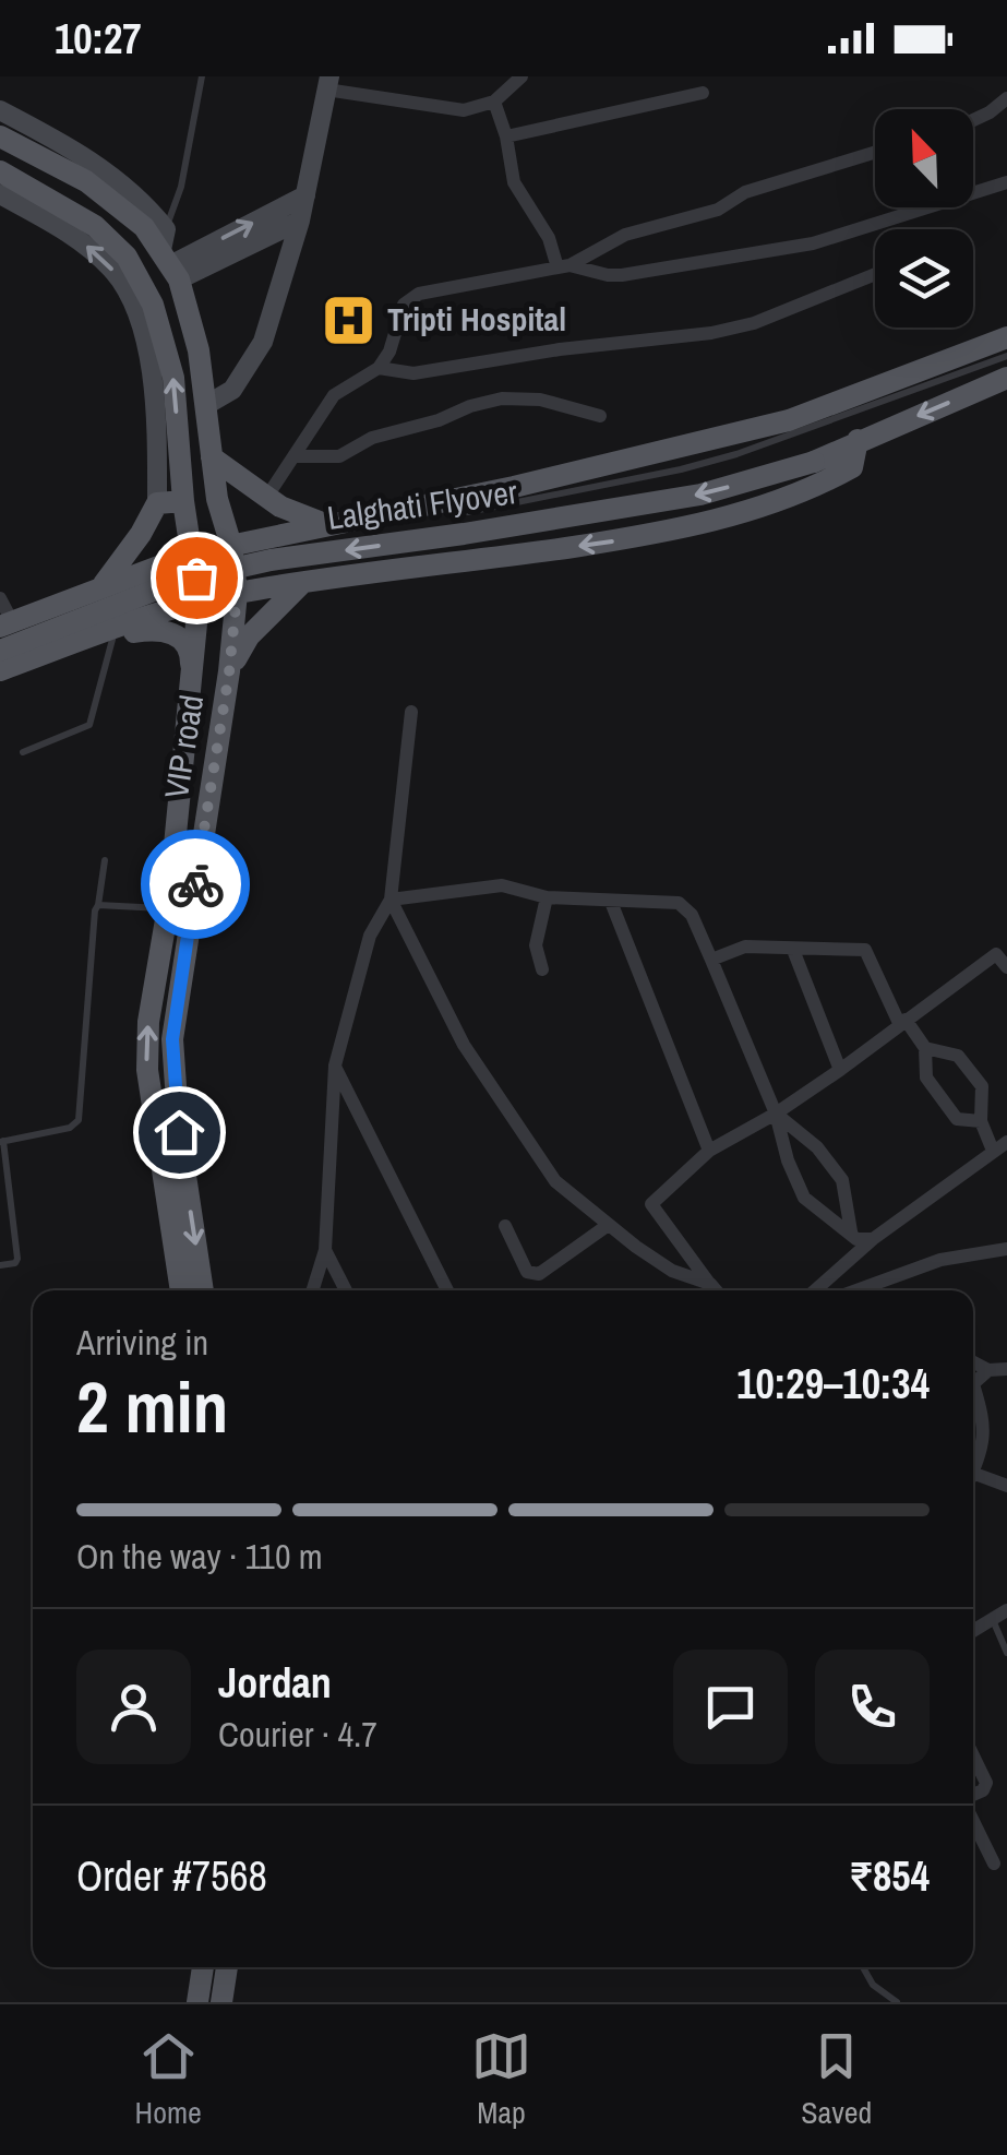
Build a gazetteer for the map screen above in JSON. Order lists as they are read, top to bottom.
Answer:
{
  "streets": {
    "main road": ["Lalghati Flyover", "VIP road"]
  },
  "places": {
    "hospital": ["Tripti Hospital"]
  },
  "north": "top left",
  "page": {
    "status": "10:27",
    "heading": ["2 min", "Arriving in", "10:29–10:34"],
    "panel": [
      "Jordan",
      "Courier · 4.7",
      "Order #7568",
      "₹854"
    ],
    "bar": "On the way · 110 m",
    "tabs": ["Home", "Map", "Saved"]
  }
}
